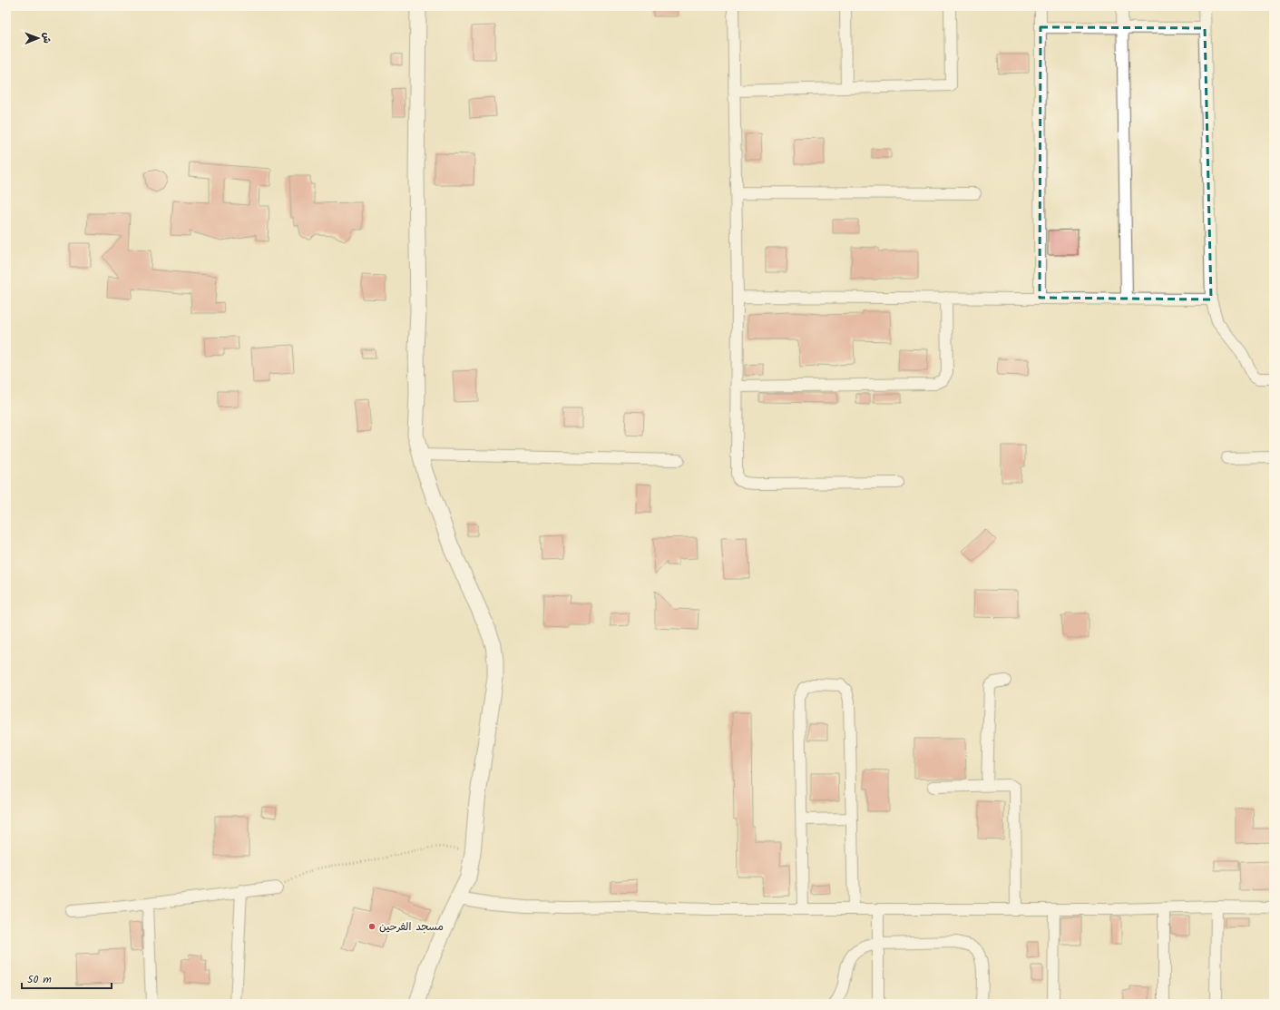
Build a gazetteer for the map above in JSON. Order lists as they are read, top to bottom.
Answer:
{
  "places": ["مسجد الفرحين"],
  "scale_bar": "50 m",
  "north": "right"
}
